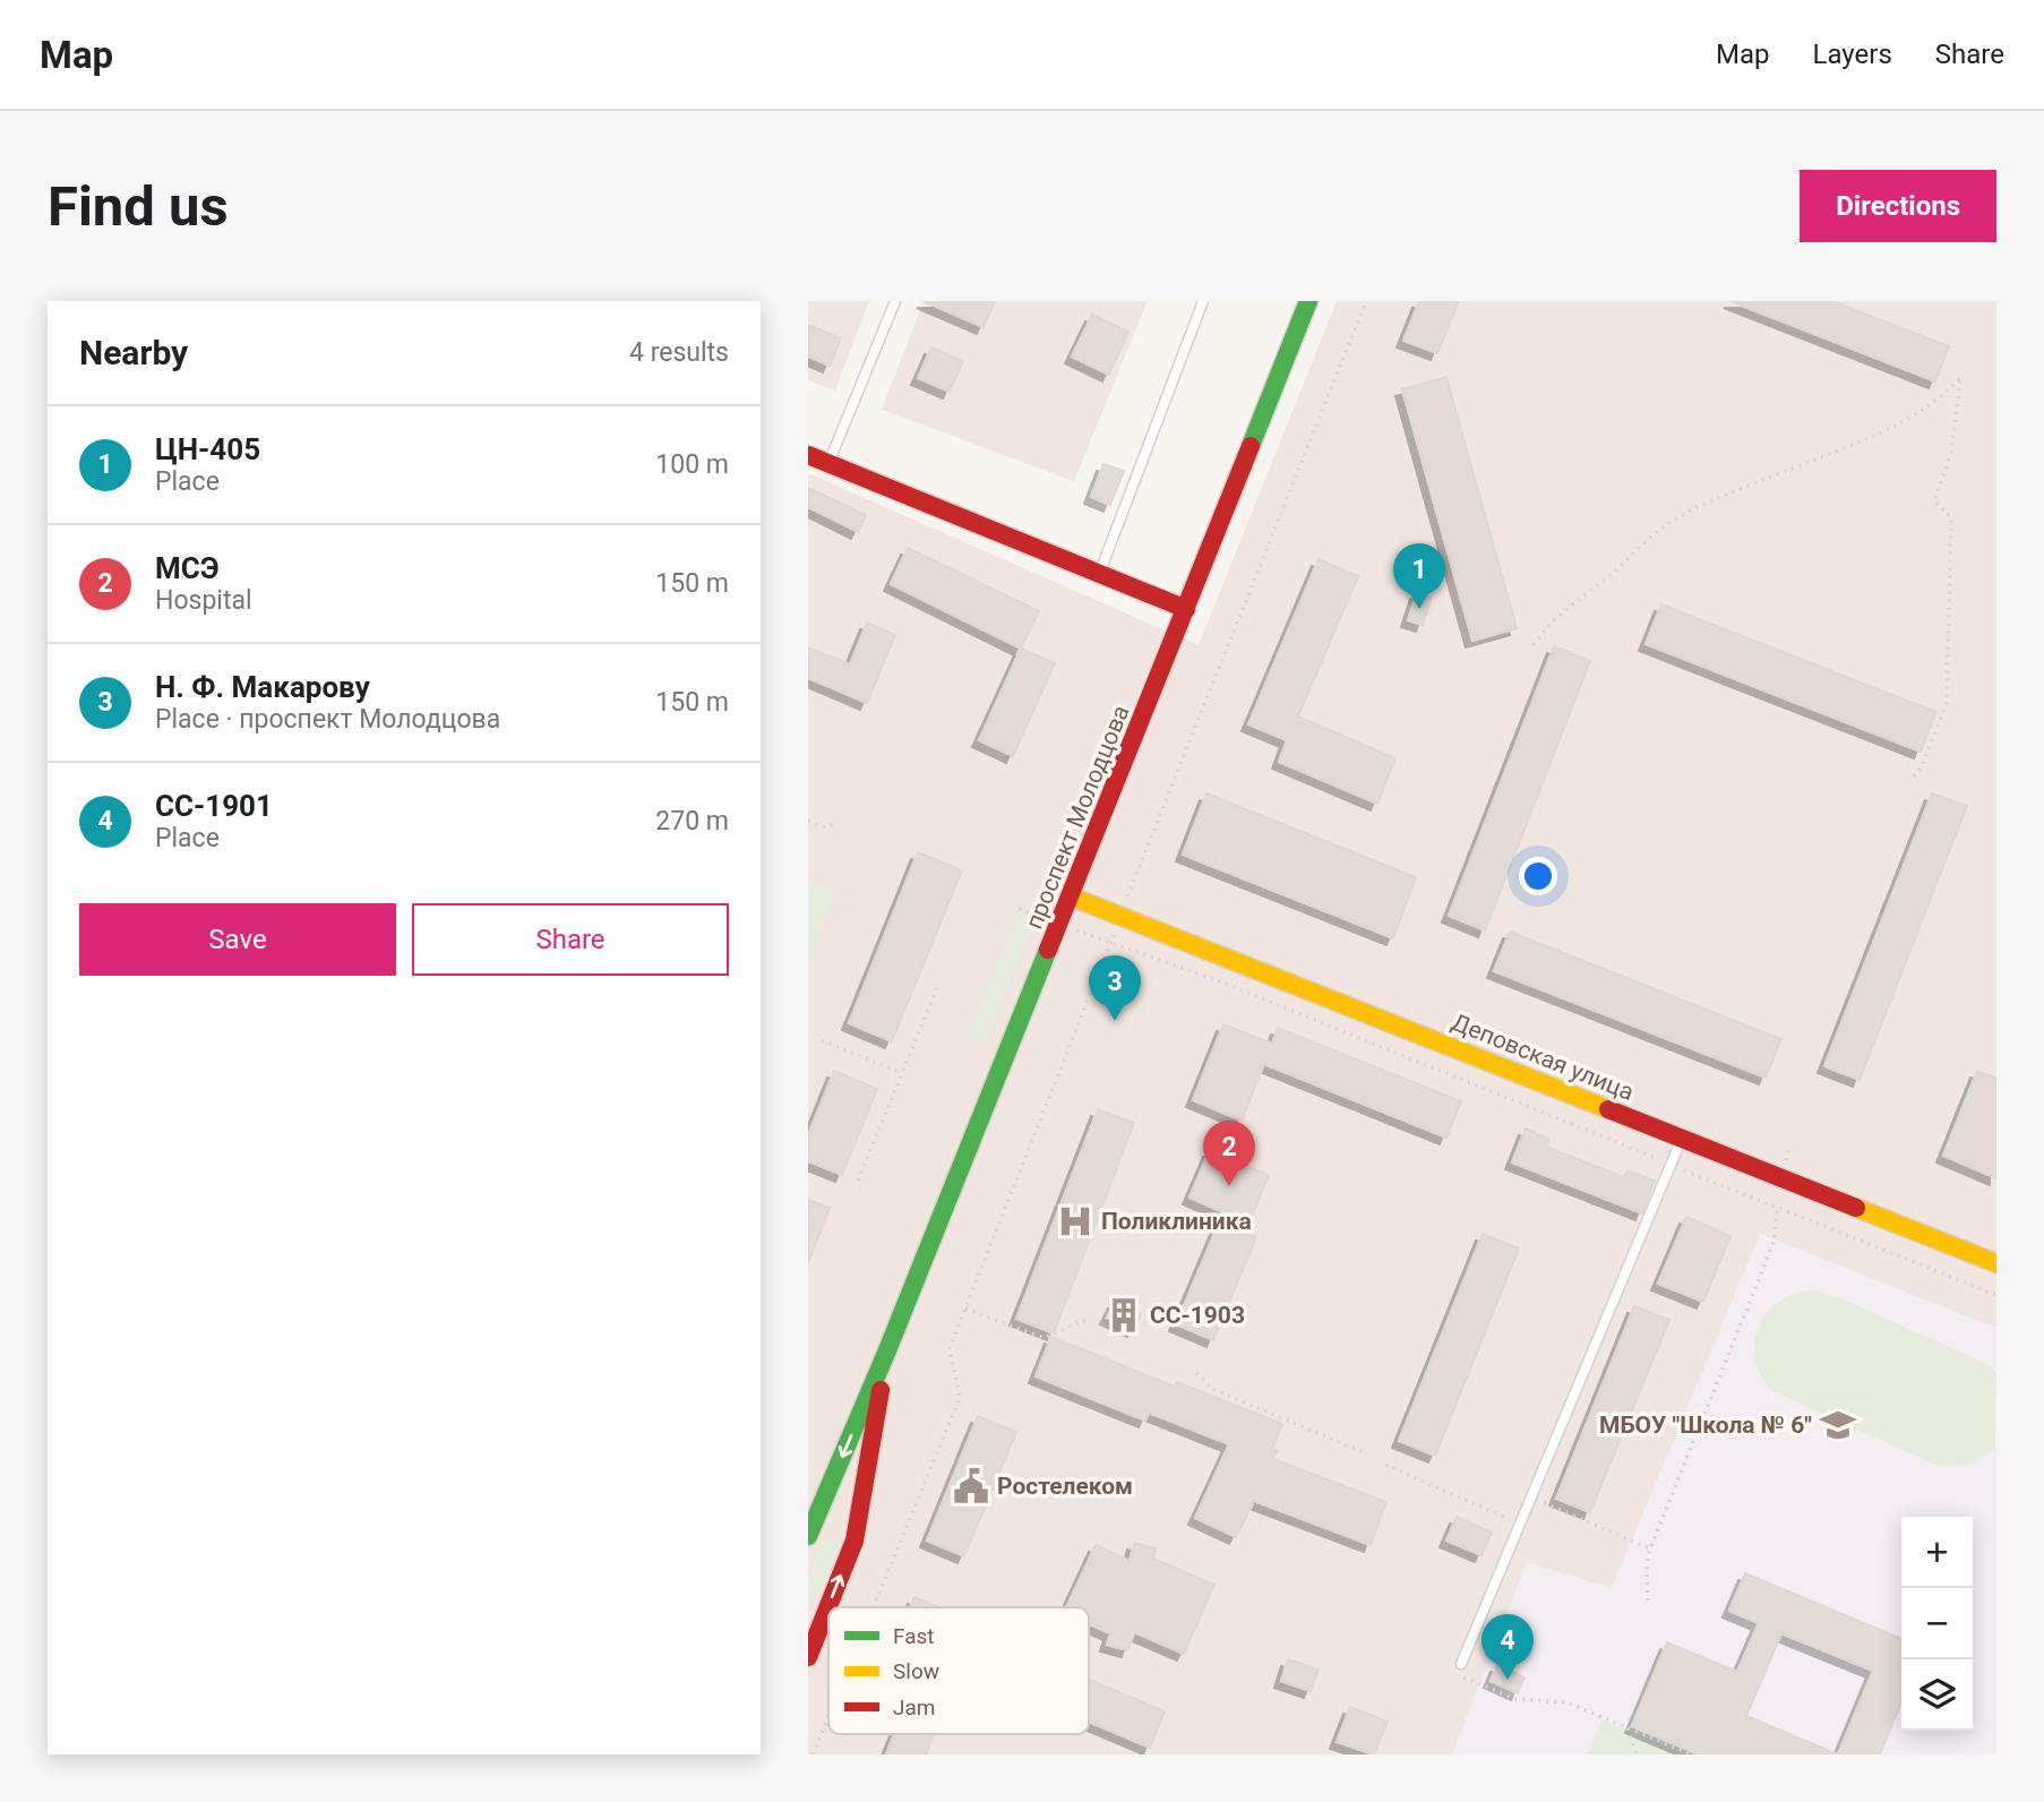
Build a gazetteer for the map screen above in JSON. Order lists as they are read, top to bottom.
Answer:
{
  "streets": {
    "main road": ["проспект Молодцова", "Деповская улица"]
  },
  "crossings": [
    ["проспект Молодцова", "Деповская улица"]
  ],
  "places": {
    "hospital": ["Поликлиника"],
    "building": ["СС-1903"],
    "school or university": ["МБОУ \"Школа № 6\""],
    "public building": ["Ростелеком"]
  },
  "legend": ["Fast", "Slow", "Jam"],
  "page": {
    "header": "Map",
    "nav": ["Map", "Layers", "Share"],
    "buttons": [
      "Directions",
      ["Save", "Share"]
    ],
    "title": "Find us",
    "heading": ["Nearby", "4 results"],
    "list": [
      {
        "mark": "1",
        "name": "ЦН-405",
        "note": "Place",
        "value": "100 m"
      },
      {
        "mark": "2",
        "name": "МСЭ",
        "note": "Hospital",
        "value": "150 m"
      },
      {
        "mark": "3",
        "name": "Н. Ф. Макарову",
        "note": "Place · проспект Молодцова",
        "value": "150 m"
      },
      {
        "mark": "4",
        "name": "СС-1901",
        "note": "Place",
        "value": "270 m"
      }
    ],
    "pins": [
      "1",
      "3",
      "2",
      "4"
    ],
    "map_buttons": ["+", "−"]
  }
}
